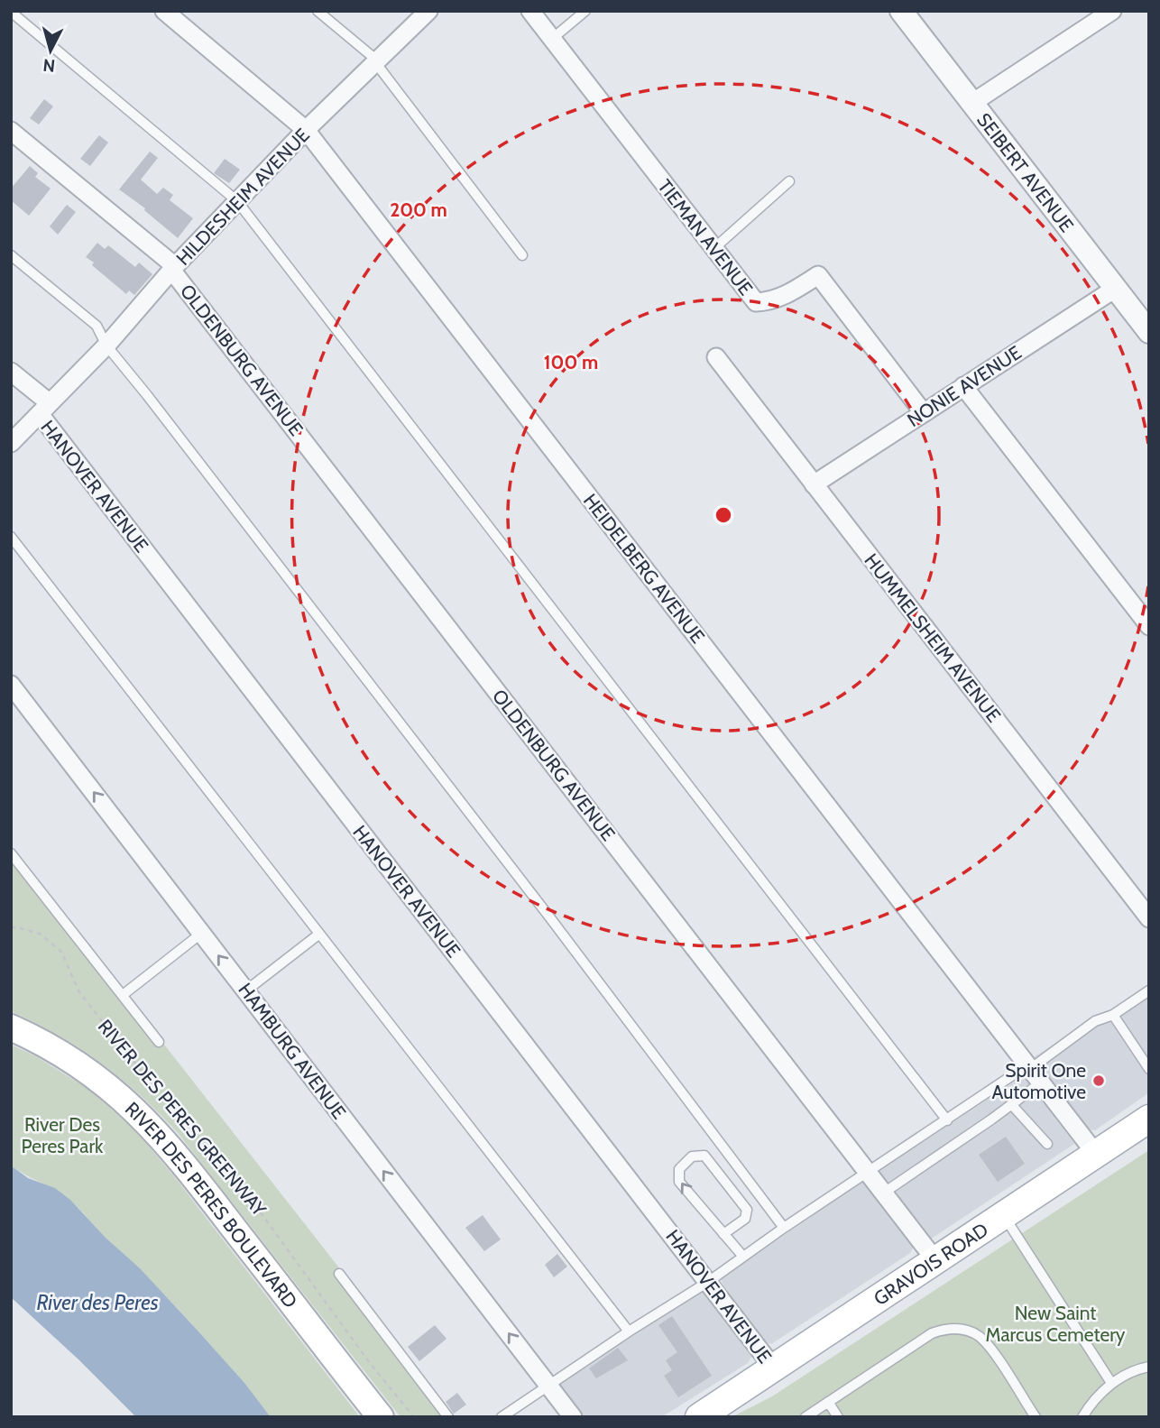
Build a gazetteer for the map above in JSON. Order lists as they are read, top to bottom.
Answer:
{
  "streets": {
    "main road": ["RIVER DES PERES BOULEVARD", "GRAVOIS ROAD"],
    "street": [
      "SEIBERT AVENUE",
      "HILDESHEIM AVENUE",
      "TIEMAN AVENUE",
      "OLDENBURG AVENUE",
      "NONIE AVENUE",
      "HANOVER AVENUE",
      "HEIDELBERG AVENUE",
      "HUMMELSHEIM AVENUE",
      "HAMBURG AVENUE"
    ],
    "path": ["RIVER DES PERES GREENWAY"]
  },
  "crossings": [
    ["SEIBERT AVENUE", "NONIE AVENUE"],
    ["HILDESHEIM AVENUE", "OLDENBURG AVENUE"],
    ["HILDESHEIM AVENUE", "HANOVER AVENUE"],
    ["HILDESHEIM AVENUE", "HEIDELBERG AVENUE"],
    ["TIEMAN AVENUE", "NONIE AVENUE"],
    ["OLDENBURG AVENUE", "GRAVOIS ROAD"],
    ["NONIE AVENUE", "HUMMELSHEIM AVENUE"],
    ["HANOVER AVENUE", "GRAVOIS ROAD"],
    ["HEIDELBERG AVENUE", "GRAVOIS ROAD"]
  ],
  "one_way": ["HAMBURG AVENUE"],
  "water": ["River des Peres"],
  "parks": ["River Des Peres Park", "New Saint Marcus Cemetery"],
  "places": ["Spirit One Automotive"],
  "north": "bottom",
  "rings": ["200 m", "100 m"]
}
